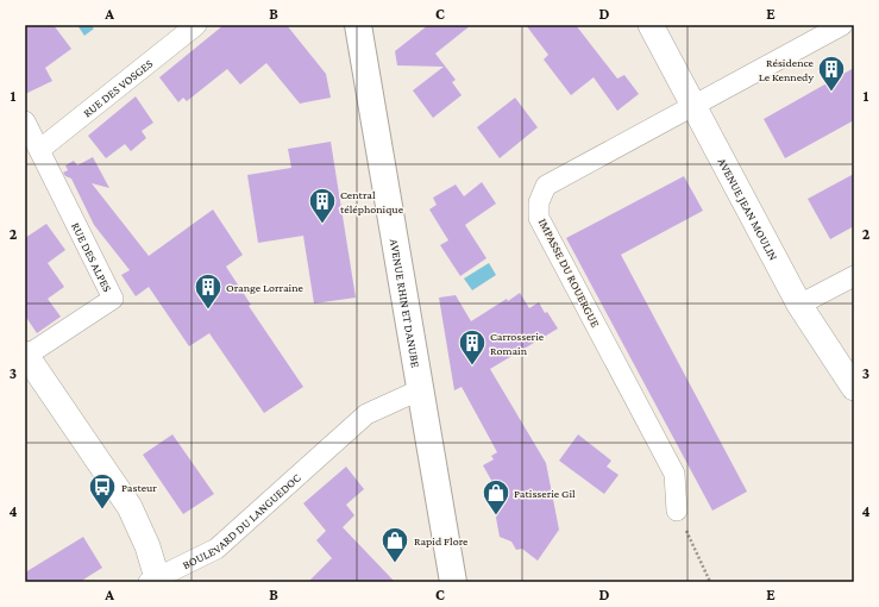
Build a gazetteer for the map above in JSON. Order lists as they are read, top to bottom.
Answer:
{
  "streets": {
    "main road": ["AVENUE RHIN ET DANUBE"],
    "street": [
      "RUE DES VOSGES",
      "AVENUE JEAN MOULIN",
      "RUE DES ALPES",
      "IMPASSE DU ROUERGUE",
      "BOULEVARD DU LANGUEDOC"
    ]
  },
  "crossings": [
    ["RUE DES VOSGES", "RUE DES ALPES"],
    ["AVENUE JEAN MOULIN", "IMPASSE DU ROUERGUE"],
    ["RUE DES ALPES", "BOULEVARD DU LANGUEDOC"],
    ["AVENUE RHIN ET DANUBE", "BOULEVARD DU LANGUEDOC"]
  ],
  "places": {
    "building": [
      "Résidence Le Kennedy",
      "Central téléphonique",
      "Orange Lorraine",
      "Carrosserie Romain"
    ],
    "bus stop": ["Pasteur"],
    "shop": ["Patisserie Gil", "Rapid Flore"]
  },
  "grid": {
    "columns": [
      "A",
      "B",
      "C",
      "D",
      "E"
    ],
    "rows": [
      "1",
      "2",
      "3",
      "4"
    ]
  }
}
